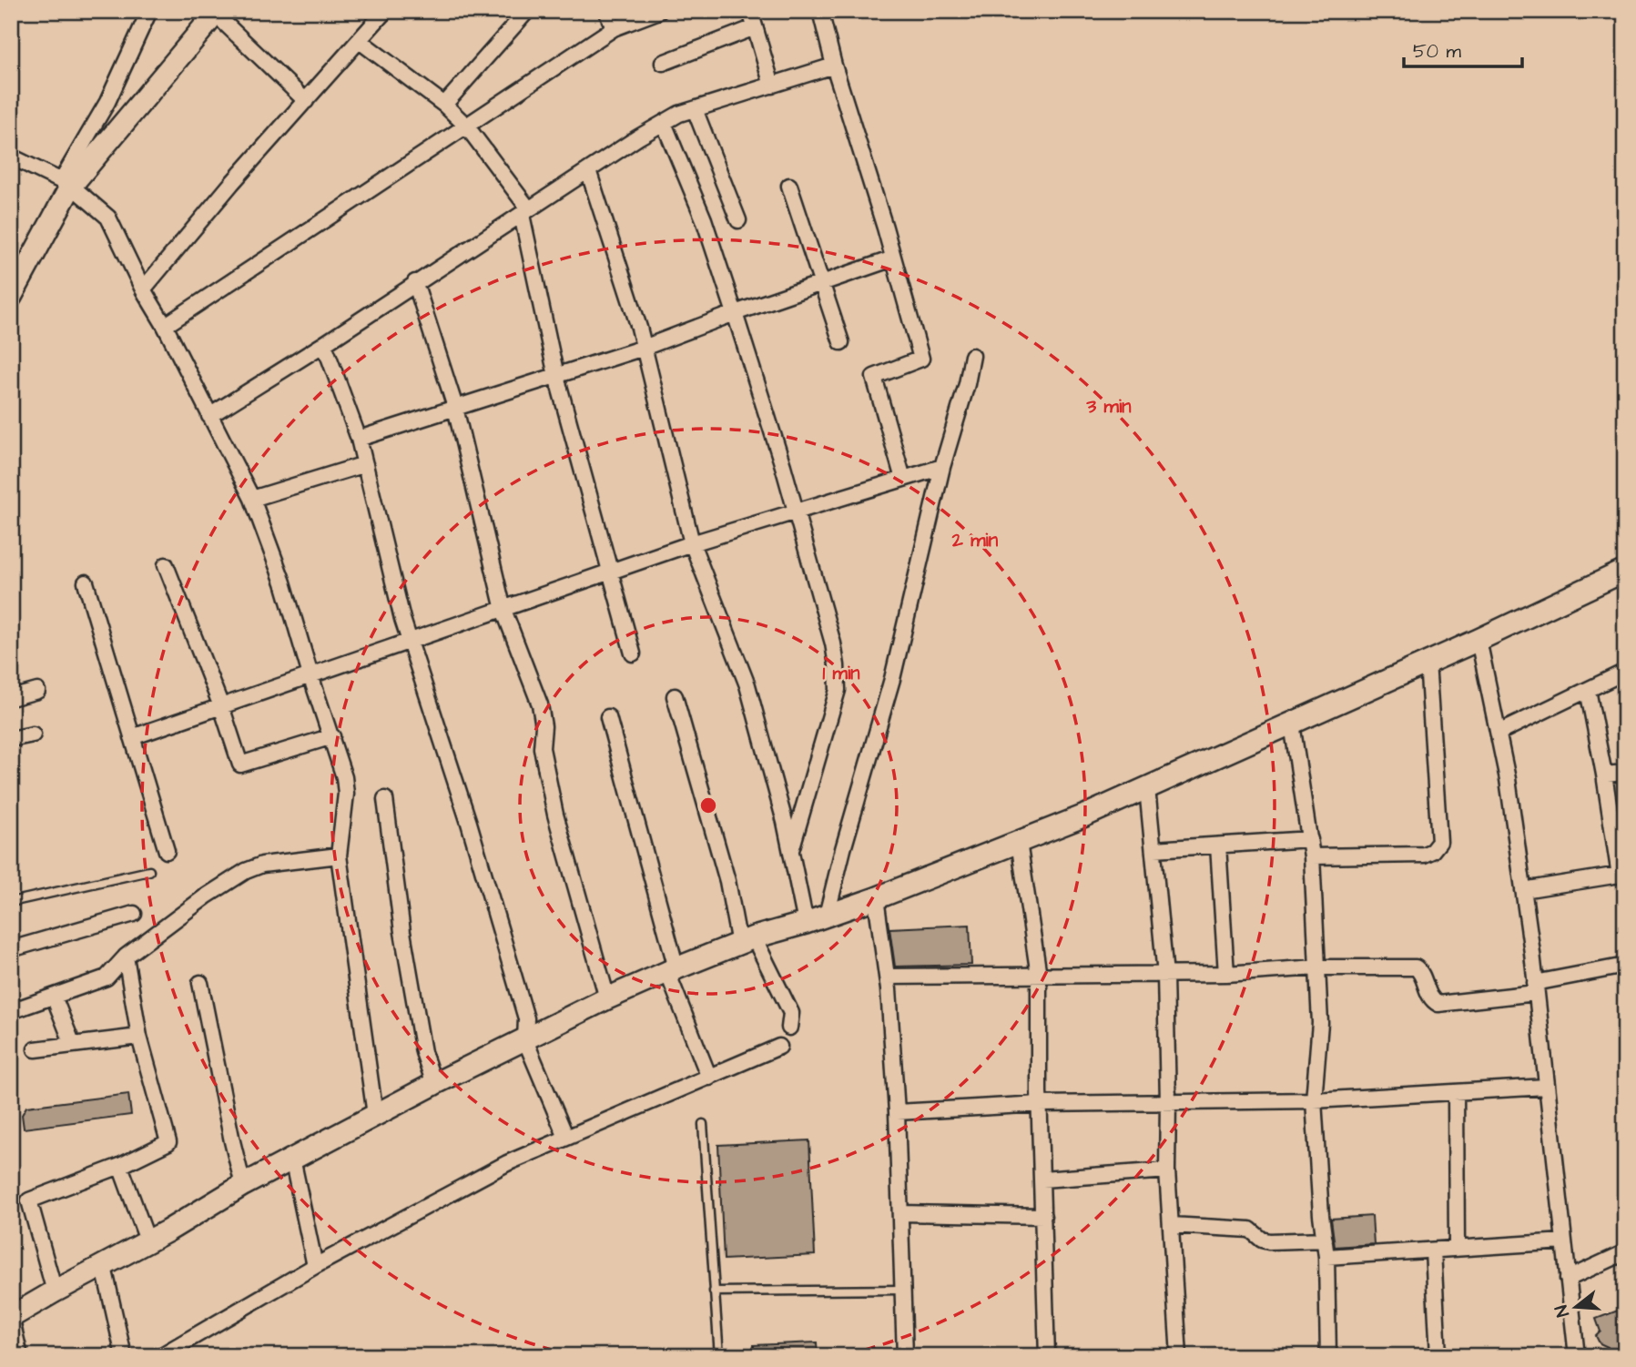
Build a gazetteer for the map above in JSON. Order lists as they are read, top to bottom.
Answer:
{
  "scale_bar": "50 m",
  "north": "left",
  "rings": ["3 min", "2 min", "1 min"]
}
